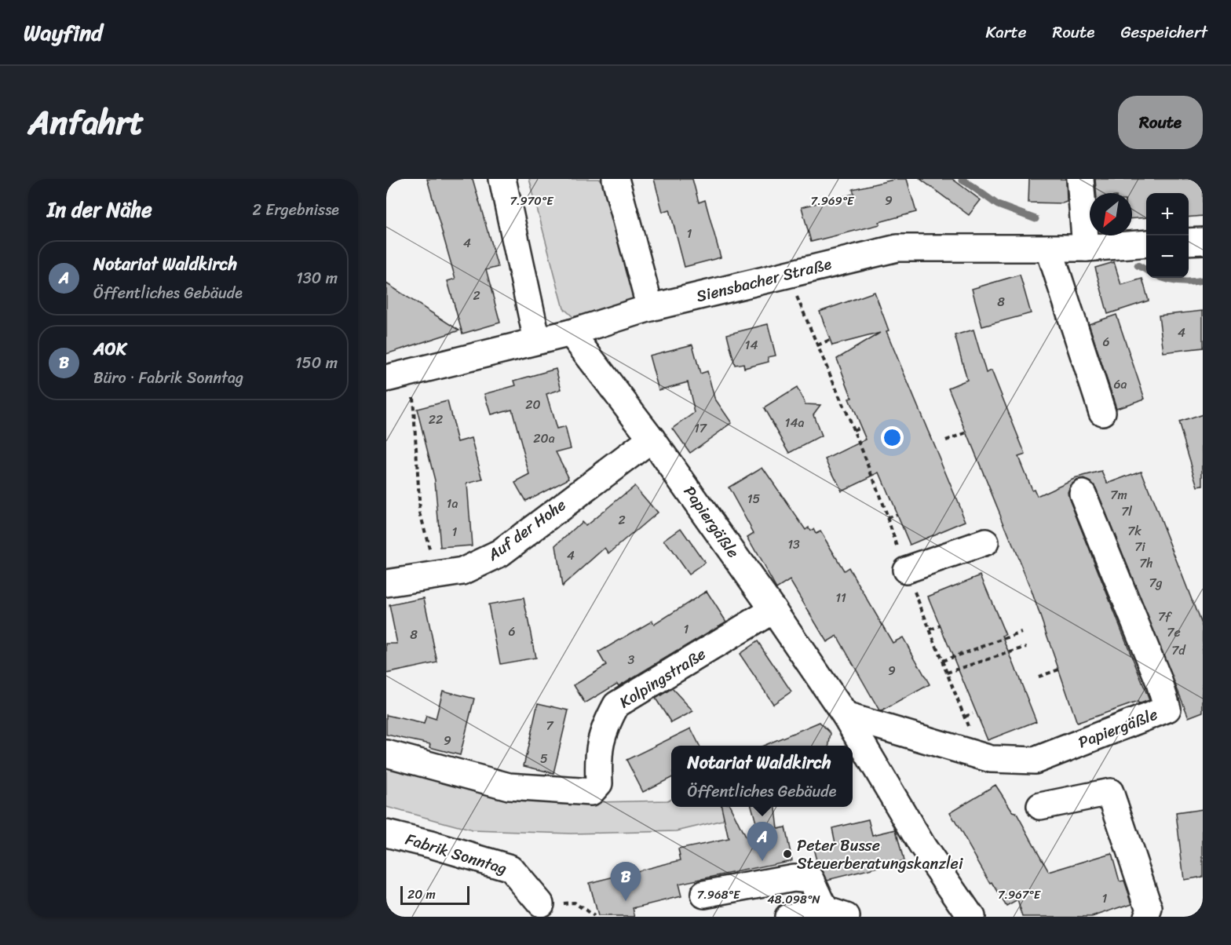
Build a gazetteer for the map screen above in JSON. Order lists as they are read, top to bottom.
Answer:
{
  "streets": {
    "street": [
      "Siensbacher Straße",
      "Papiergäßle",
      "Auf der Hohe",
      "Kolpingstraße",
      "Fabrik Sonntag"
    ]
  },
  "crossings": [
    ["Siensbacher Straße", "Papiergäßle"],
    ["Papiergäßle", "Auf der Hohe"],
    ["Papiergäßle", "Kolpingstraße"]
  ],
  "places": ["Peter Busse Steuerberatungskanzlei"],
  "house_numbers": [
    "9",
    "1",
    "4",
    "2",
    "8",
    "4",
    "6",
    "14",
    "6a",
    "20",
    "22",
    "14a",
    "17",
    "20a",
    "7m",
    "15",
    "1a",
    "7l",
    "2",
    "7k",
    "1",
    "13",
    "7i",
    "4",
    "7h",
    "7g",
    "11",
    "7f",
    "1",
    "6",
    "7e",
    "8",
    "7d",
    "3",
    "9",
    "7",
    "9",
    "5",
    "1"
  ],
  "scale_bar": "20 m",
  "north": "bottom left",
  "page": {
    "header": "Wayfind",
    "nav": ["Karte", "Route", "Gespeichert"],
    "title": "Anfahrt",
    "buttons": "Route",
    "heading": ["In der Nähe", "2 Ergebnisse"],
    "map_buttons": ["+", "−"],
    "list": [
      {
        "mark": "A",
        "name": "Notariat Waldkirch",
        "note": "Öffentliches Gebäude",
        "value": "130 m"
      },
      {
        "mark": "B",
        "name": "AOK",
        "note": "Büro · Fabrik Sonntag",
        "value": "150 m"
      }
    ],
    "popup": ["Notariat Waldkirch", "Öffentliches Gebäude"],
    "pins": ["A", "B"],
    "scale": "20 m"
  },
  "coordinates": [
    "7.970°E",
    "7.969°E",
    "7.968°E",
    "7.967°E",
    "48.098°N"
  ]
}
